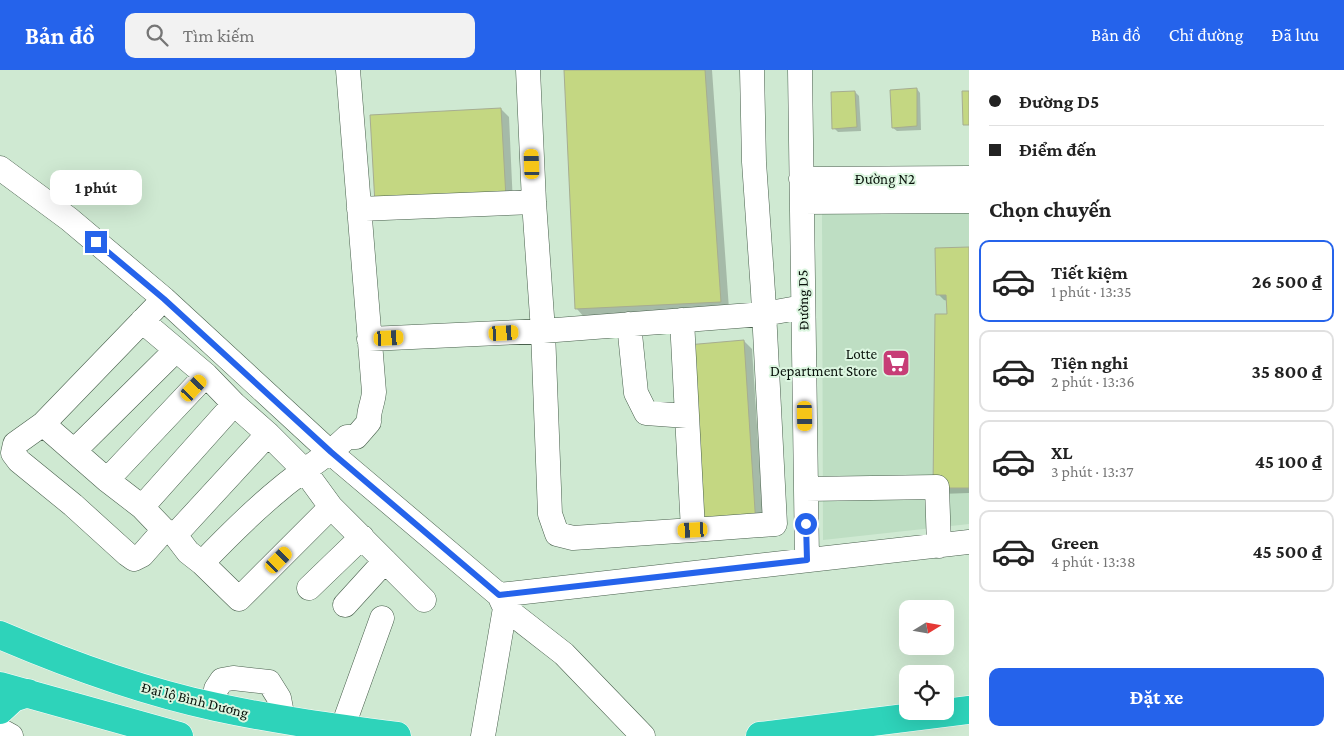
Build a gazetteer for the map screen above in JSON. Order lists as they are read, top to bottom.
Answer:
{
  "streets": {
    "highway": ["Đại lộ Bình Dương"],
    "street": ["Đường N2", "Đường D5"]
  },
  "crossings": [
    ["Đường N2", "Đường D5"]
  ],
  "places": {
    "supermarket": ["Lotte Department Store"]
  },
  "north": "right",
  "page": {
    "header": "Bản đồ",
    "search": "Tìm kiếm",
    "nav": ["Bản đồ", "Chỉ đường", "Đã lưu"],
    "banner": ["Đường D5", "Điểm đến"],
    "bubble": "1 phút",
    "heading": "Chọn chuyến",
    "list": [
      {
        "name": "Tiết kiệm",
        "note": "1 phút · 13:35",
        "value": "26 500 ₫"
      },
      {
        "name": "Tiện nghi",
        "note": "2 phút · 13:36",
        "value": "35 800 ₫"
      },
      {
        "name": "XL",
        "note": "3 phút · 13:37",
        "value": "45 100 ₫"
      },
      {
        "name": "Green",
        "note": "4 phút · 13:38",
        "value": "45 500 ₫"
      }
    ],
    "buttons": "Đặt xe"
  }
}
